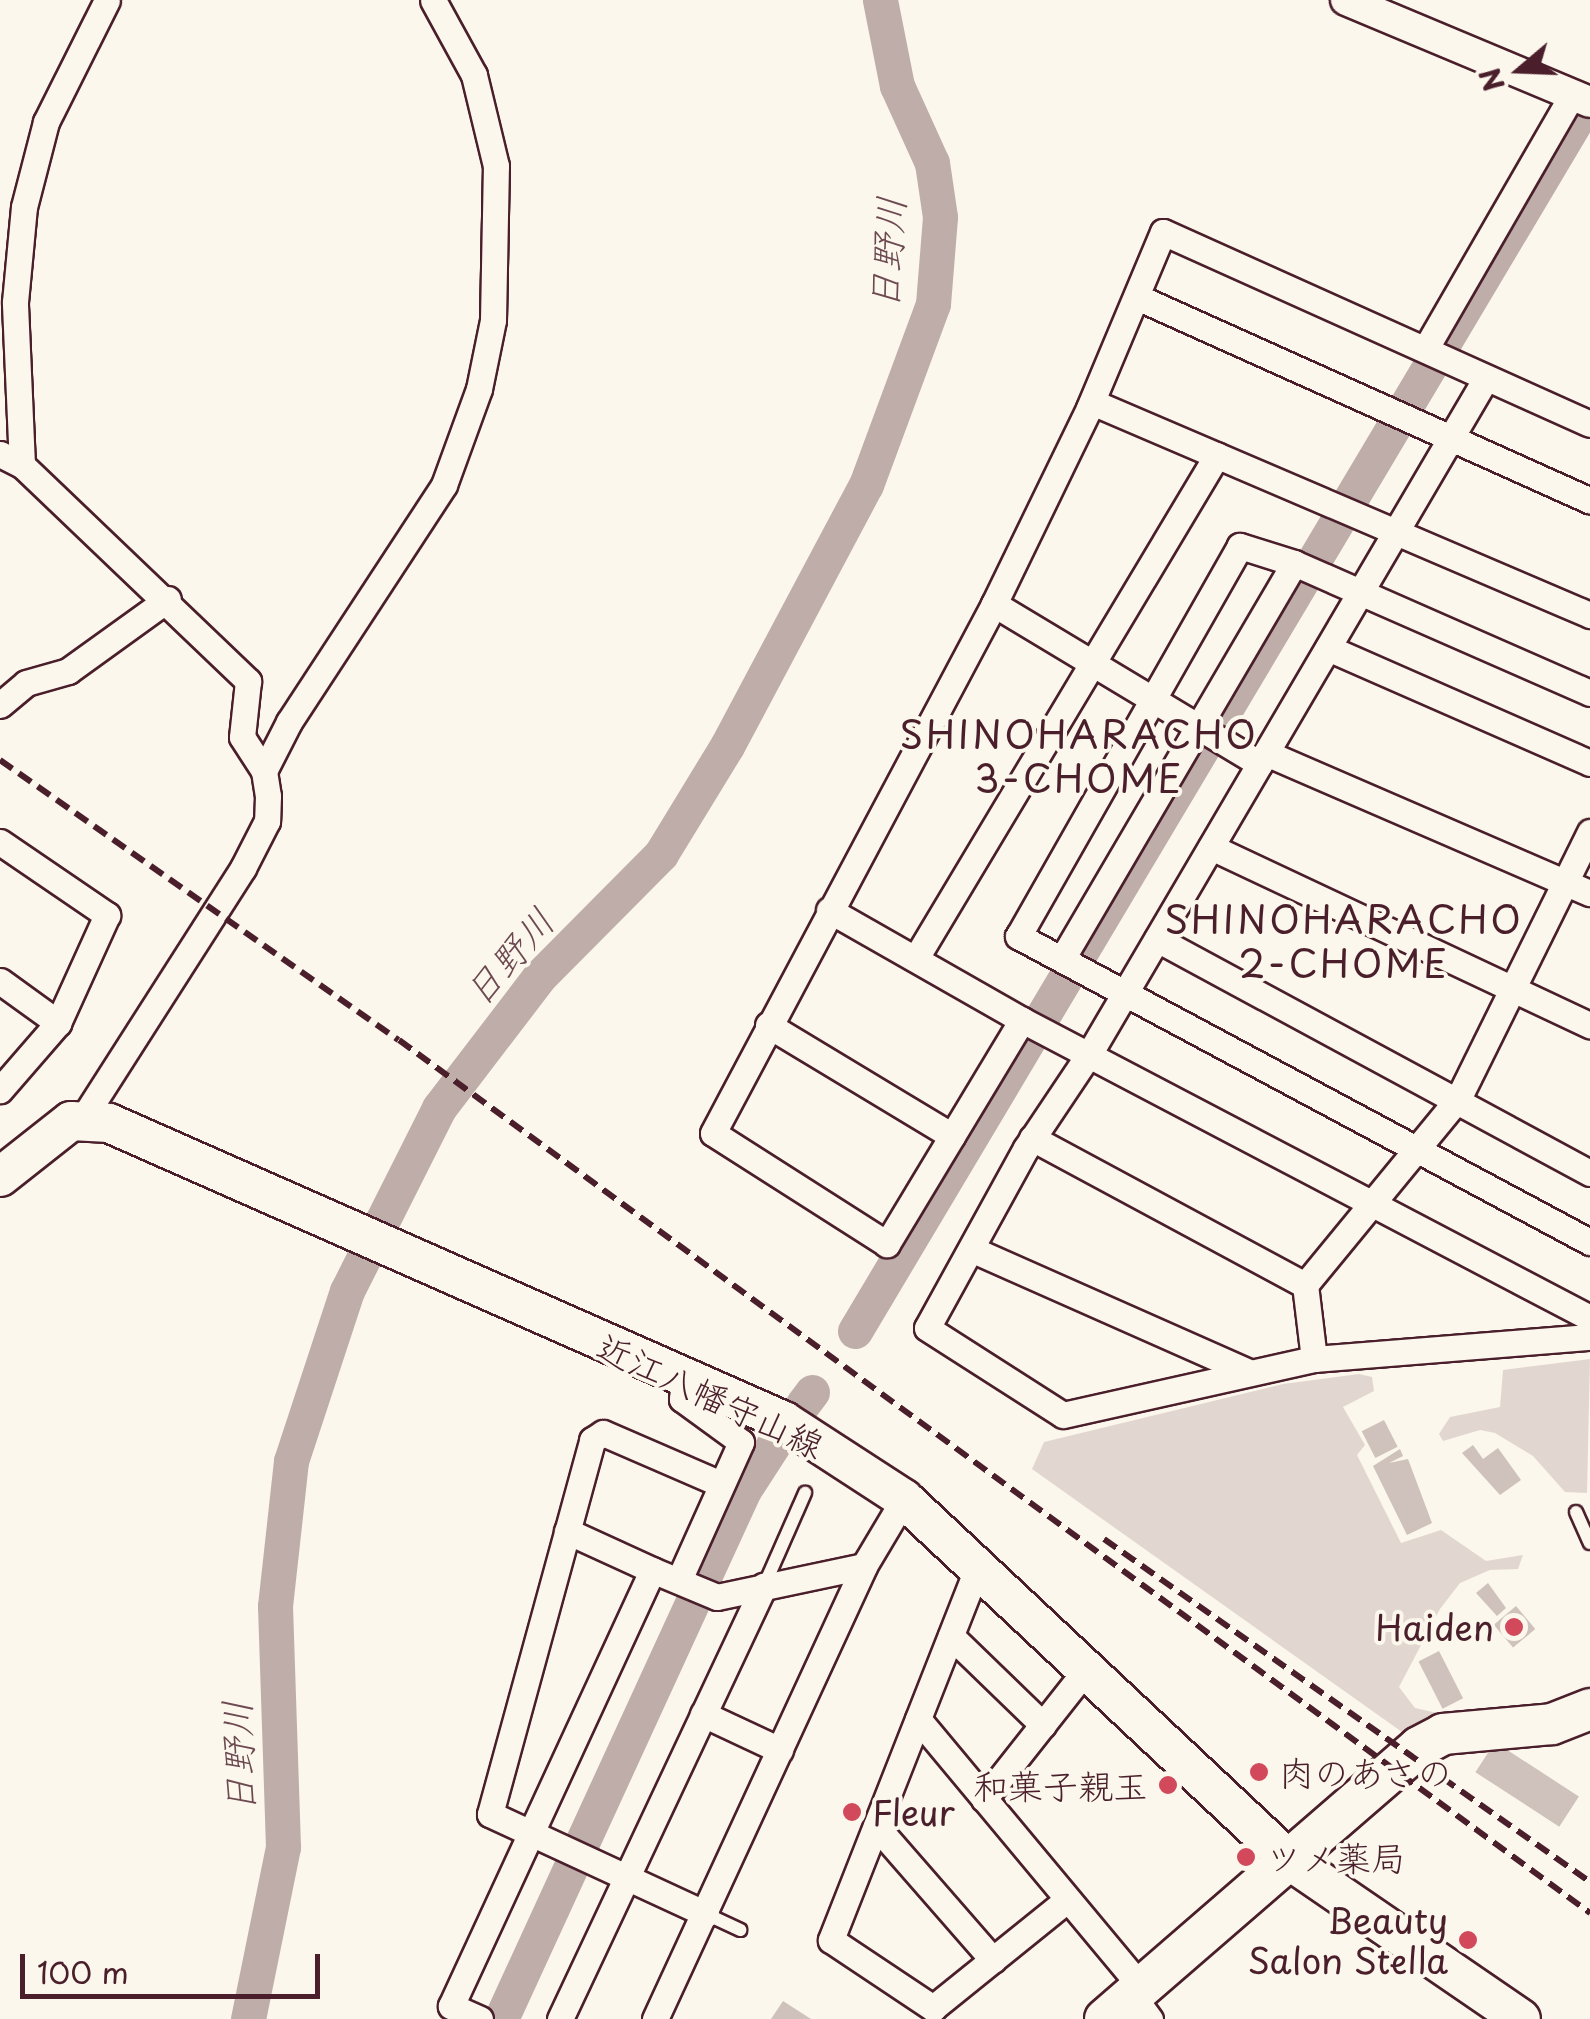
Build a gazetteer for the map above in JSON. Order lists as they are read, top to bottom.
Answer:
{
  "streets": {
    "main road": ["近江八幡守山線"]
  },
  "districts": ["SHINOHARACHO 3-CHOME", "SHINOHARACHO 2-CHOME"],
  "water": ["日野川"],
  "places": [
    "Haiden",
    "肉のあさの",
    "和菓子親玉",
    "Fleur",
    "ツメ薬局",
    "Beauty Salon Stella"
  ],
  "scale_bar": "100 m",
  "north": "left"
}
